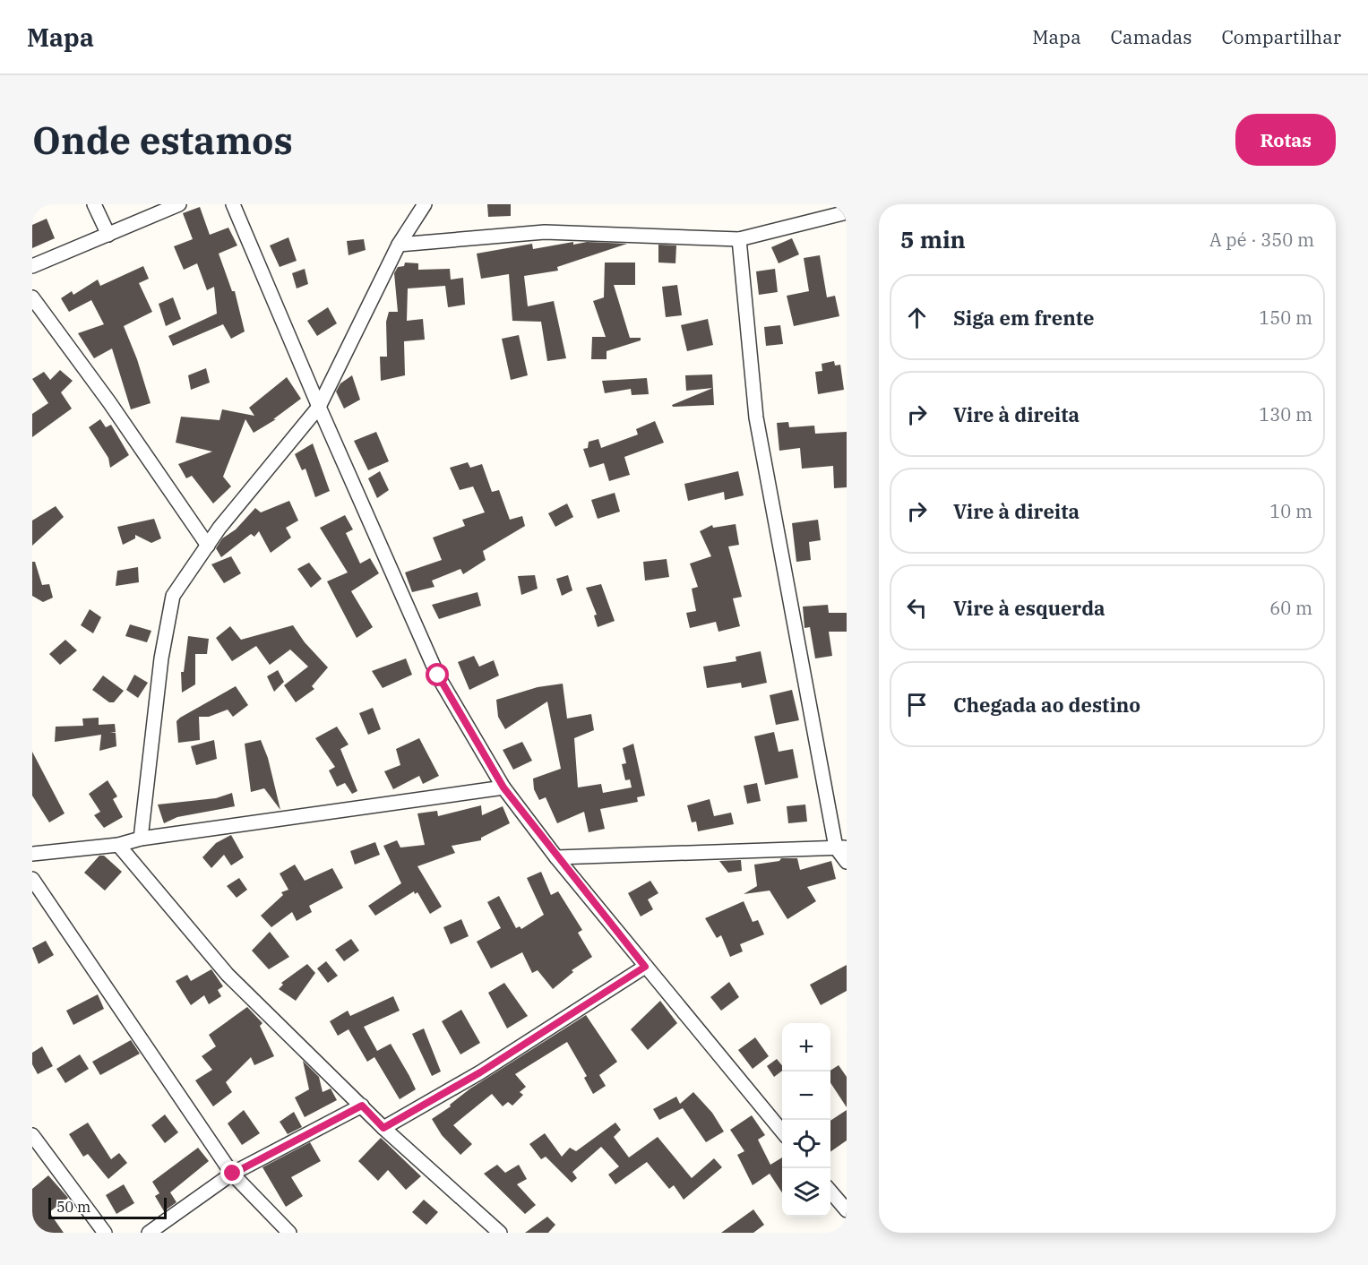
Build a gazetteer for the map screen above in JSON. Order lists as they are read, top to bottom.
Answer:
{
  "scale_bar": "50 m",
  "page": {
    "header": "Mapa",
    "nav": ["Mapa", "Camadas", "Compartilhar"],
    "buttons": "Rotas",
    "title": "Onde estamos",
    "heading": ["5 min", "A pé · 350 m"],
    "list": [
      ["Siga em frente", "150 m"],
      ["Vire à direita", "130 m"],
      ["Vire à direita", "10 m"],
      ["Vire à esquerda", "60 m"],
      "Chegada ao destino"
    ],
    "map_buttons": ["+", "−"],
    "scale": "50 m"
  }
}
